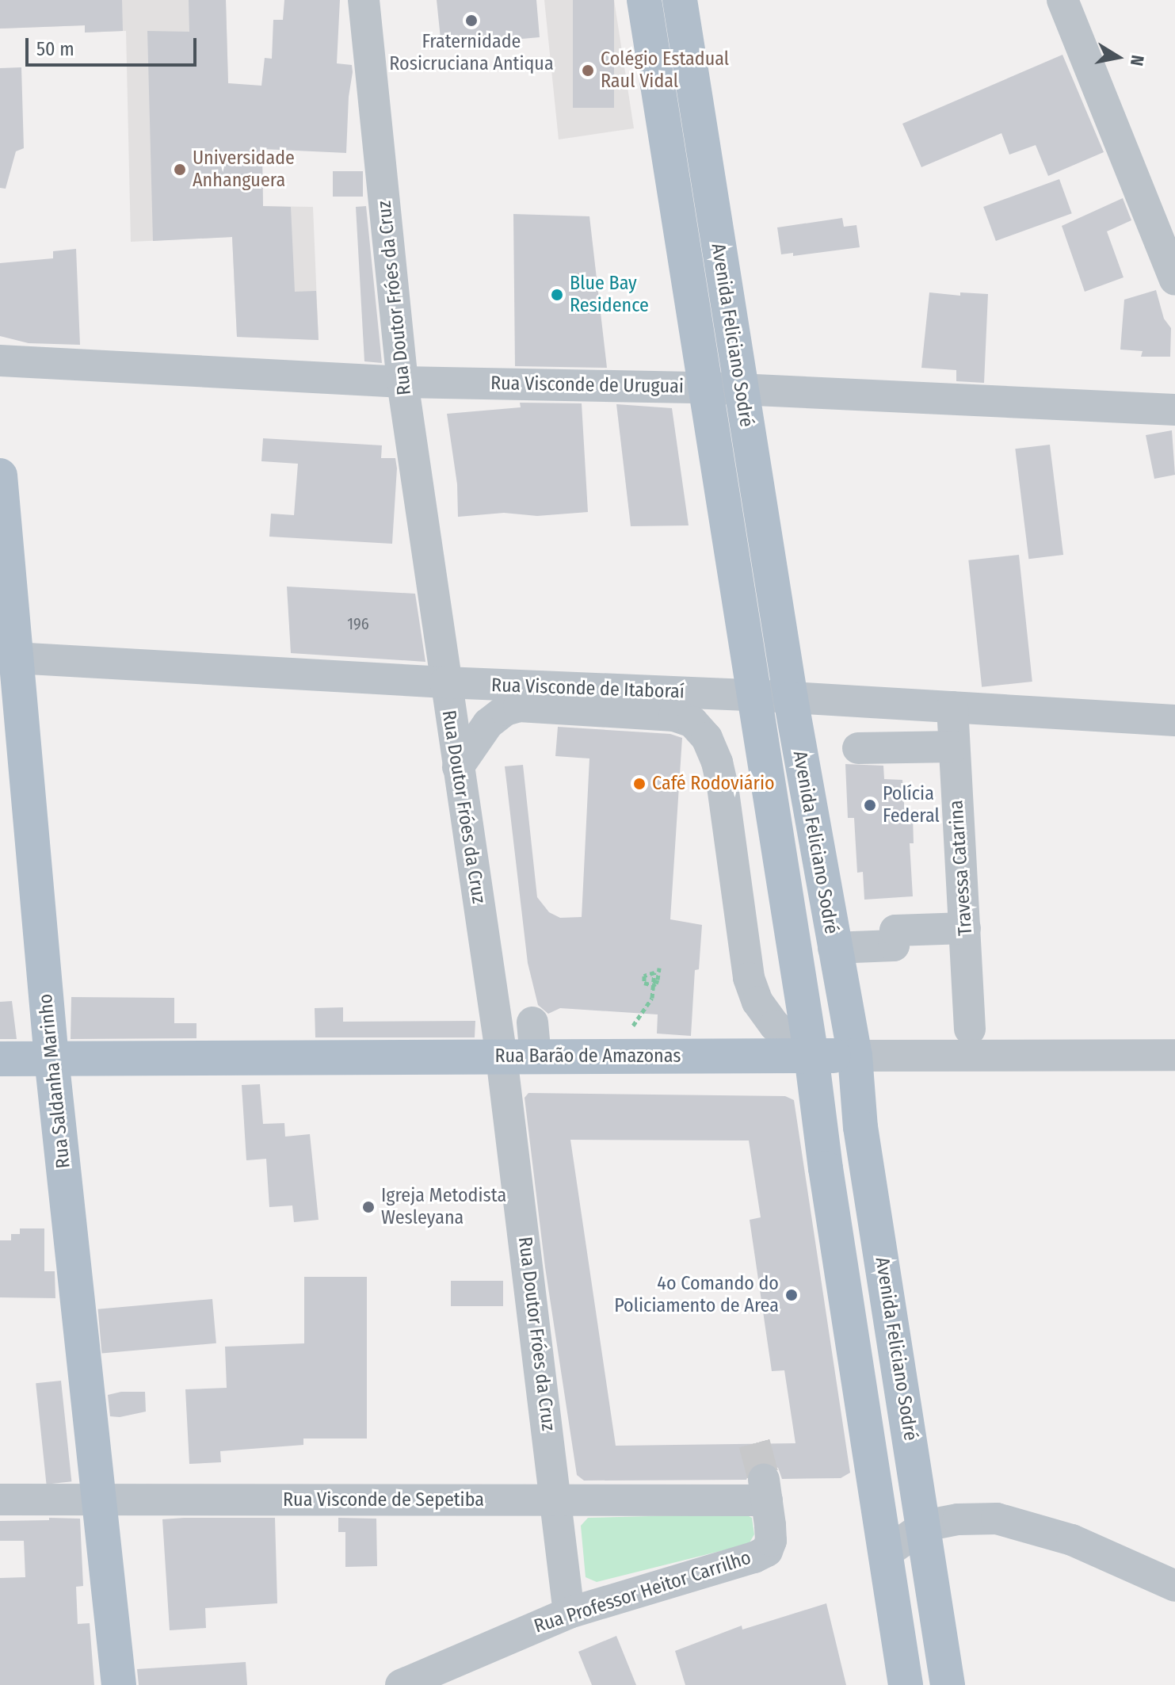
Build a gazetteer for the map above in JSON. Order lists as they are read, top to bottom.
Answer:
{
  "streets": {
    "main road": ["Avenida Feliciano Sodré", "Rua Barão de Amazonas", "Rua Saldanha Marinho"],
    "street": [
      "Rua Doutor Fróes da Cruz",
      "Rua Visconde de Uruguai",
      "Rua Visconde de Itaboraí",
      "Travessa Catarina",
      "Rua Visconde de Sepetiba",
      "Rua Professor Heitor Carrilho"
    ]
  },
  "crossings": [
    ["Rua Doutor Fróes da Cruz", "Rua Visconde de Uruguai"],
    ["Rua Doutor Fróes da Cruz", "Rua Visconde de Itaboraí"],
    ["Rua Doutor Fróes da Cruz", "Rua Barão de Amazonas"],
    ["Rua Doutor Fróes da Cruz", "Rua Visconde de Sepetiba"],
    ["Rua Doutor Fróes da Cruz", "Rua Professor Heitor Carrilho"],
    ["Avenida Feliciano Sodré", "Rua Visconde de Uruguai"],
    ["Avenida Feliciano Sodré", "Rua Visconde de Itaboraí"],
    ["Avenida Feliciano Sodré", "Rua Barão de Amazonas"],
    ["Rua Visconde de Itaboraí", "Travessa Catarina"],
    ["Rua Visconde de Itaboraí", "Rua Saldanha Marinho"],
    ["Rua Barão de Amazonas", "Rua Saldanha Marinho"],
    ["Rua Saldanha Marinho", "Rua Visconde de Sepetiba"],
    ["Rua Visconde de Sepetiba", "Rua Professor Heitor Carrilho"]
  ],
  "places": [
    "Fraternidade Rosicruciana Antiqua",
    "Colégio Estadual Raul Vidal",
    "Universidade Anhanguera",
    "Blue Bay Residence",
    "Café Rodoviário",
    "Polícia Federal",
    "Igreja Metodista Wesleyana",
    "4o Comando do Policiamento de Area"
  ],
  "house_numbers": ["196"],
  "scale_bar": "50 m",
  "north": "right"
}
